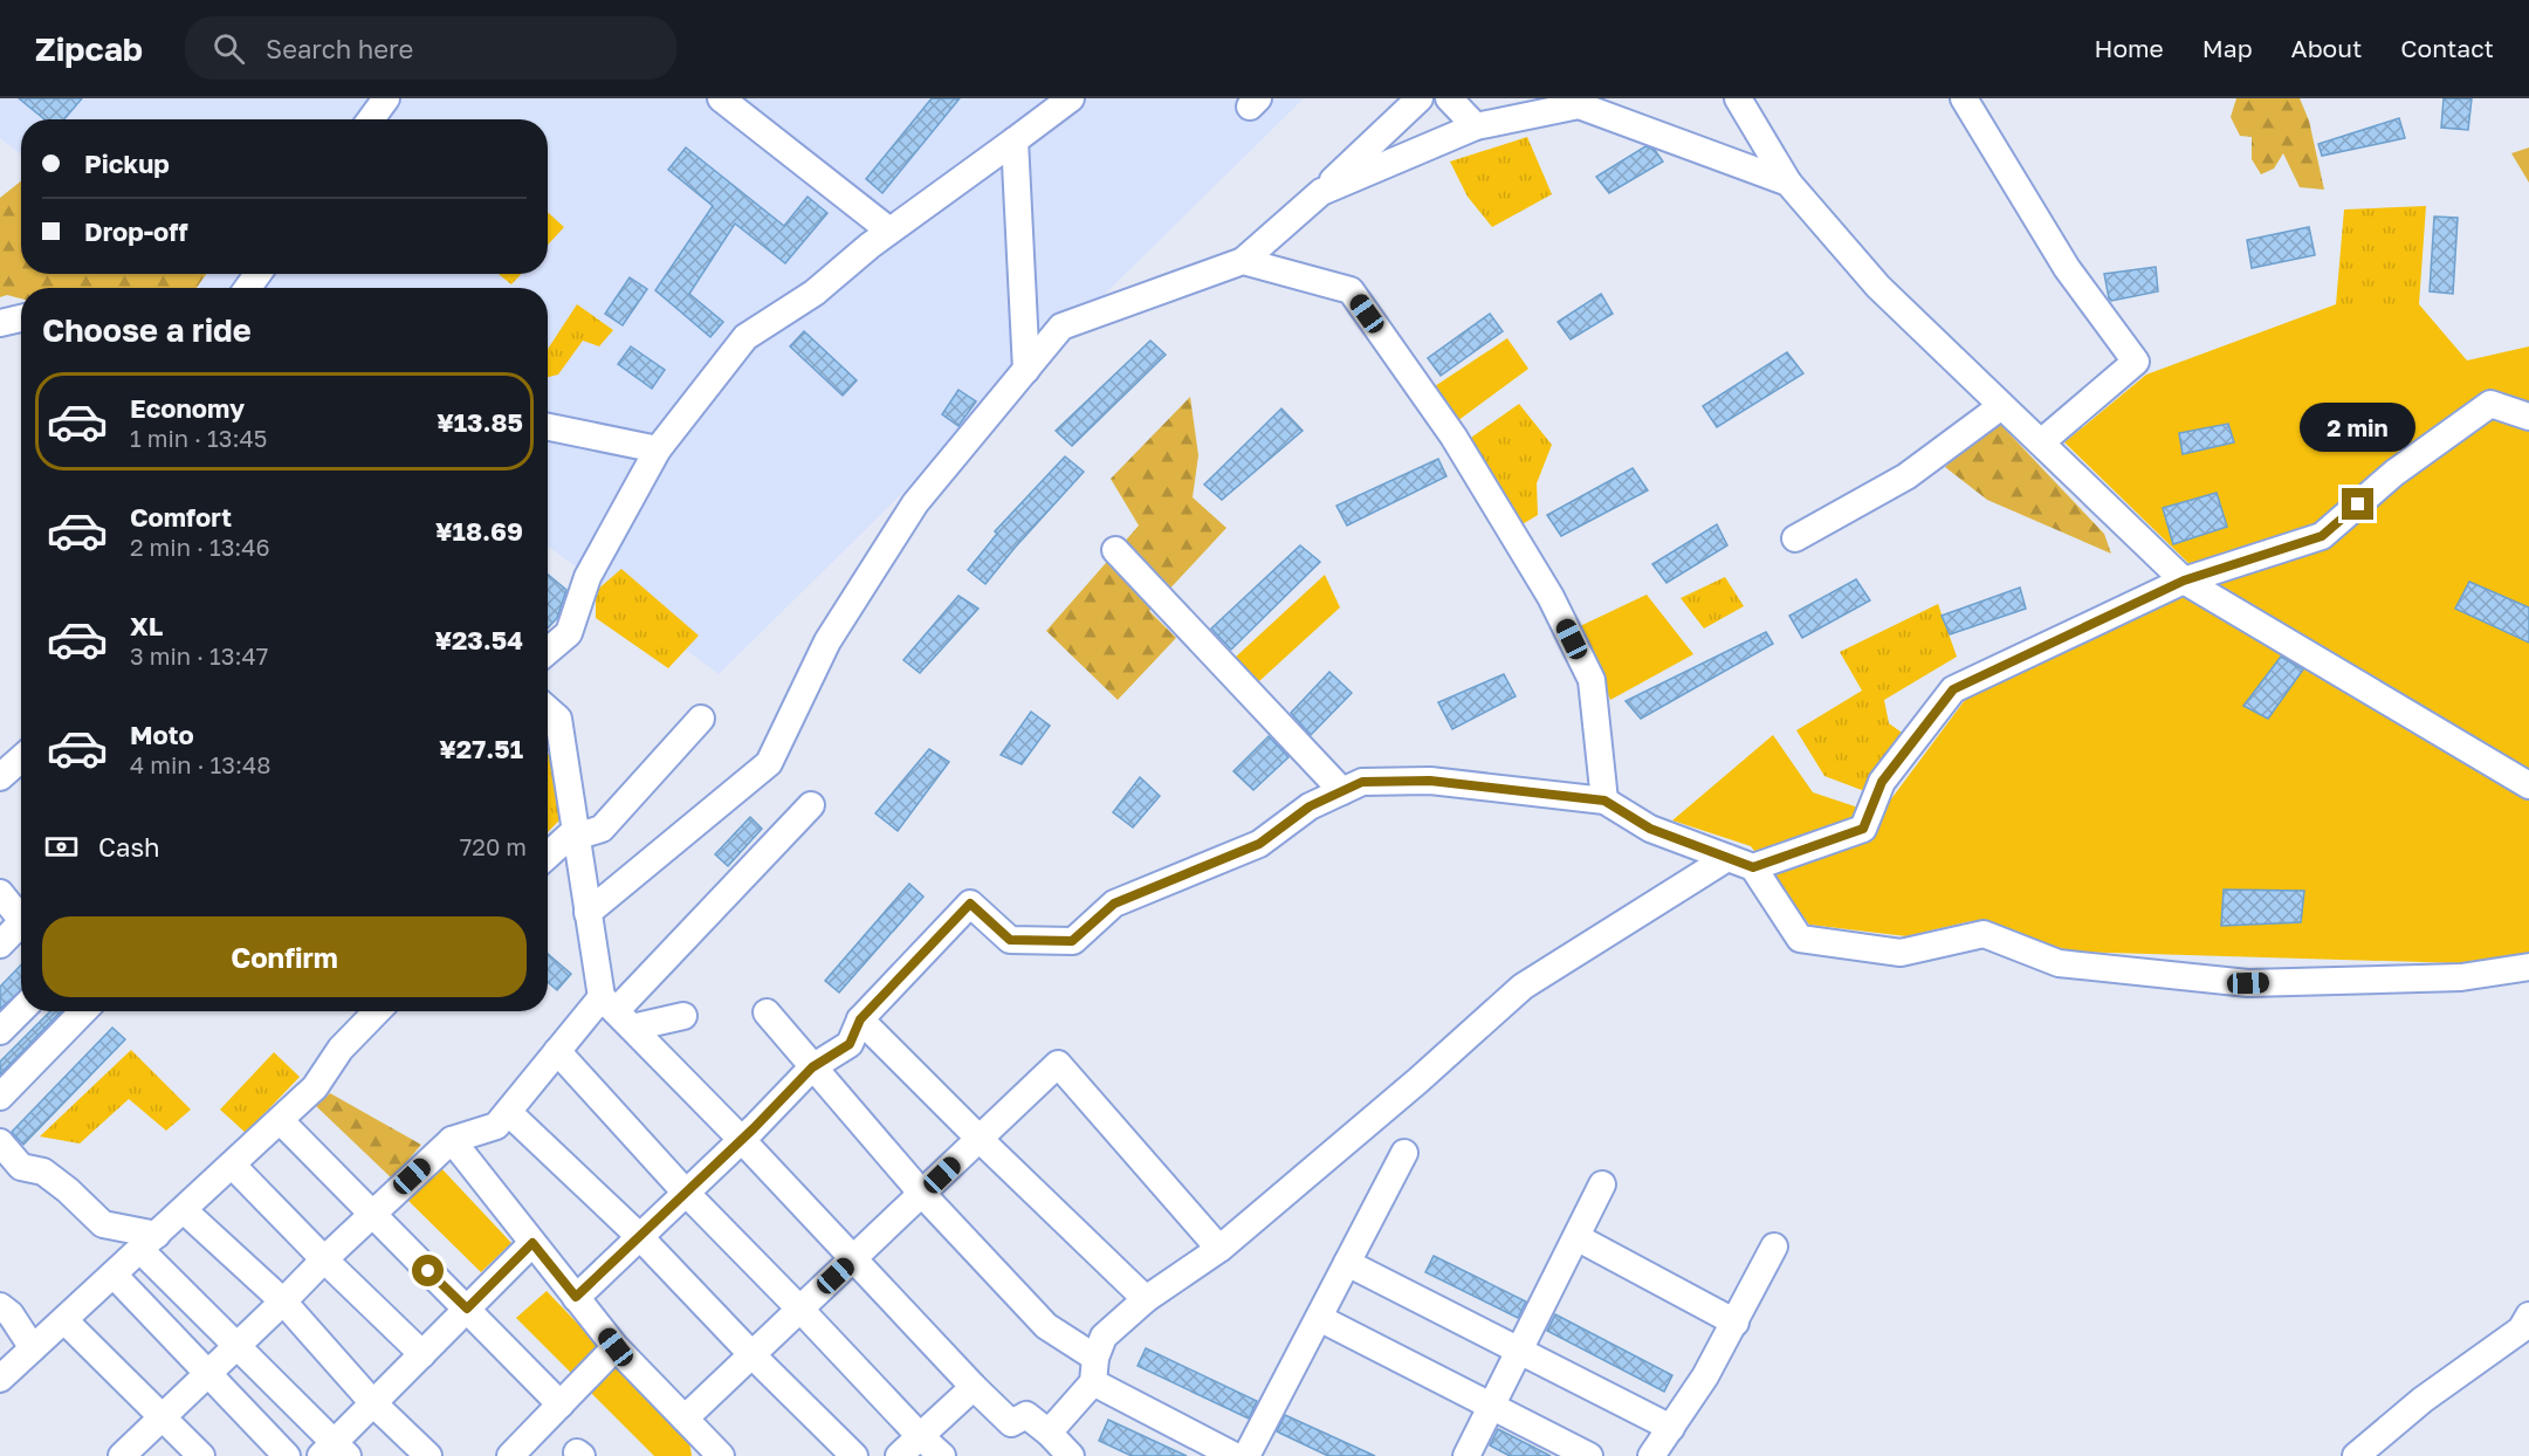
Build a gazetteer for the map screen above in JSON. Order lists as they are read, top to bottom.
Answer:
{
  "page": {
    "header": "Zipcab",
    "search": "Search here",
    "nav": [
      "Home",
      "Map",
      "About",
      "Contact"
    ],
    "banner": ["Pickup", "Drop-off"],
    "heading": "Choose a ride",
    "list": [
      {
        "name": "Economy",
        "note": "1 min · 13:45",
        "value": "¥13.85"
      },
      {
        "name": "Comfort",
        "note": "2 min · 13:46",
        "value": "¥18.69"
      },
      {
        "name": "XL",
        "note": "3 min · 13:47",
        "value": "¥23.54"
      },
      {
        "name": "Moto",
        "note": "4 min · 13:48",
        "value": "¥27.51"
      }
    ],
    "bubble": "2 min",
    "pay": ["Cash", "720 m"],
    "buttons": "Confirm"
  }
}
